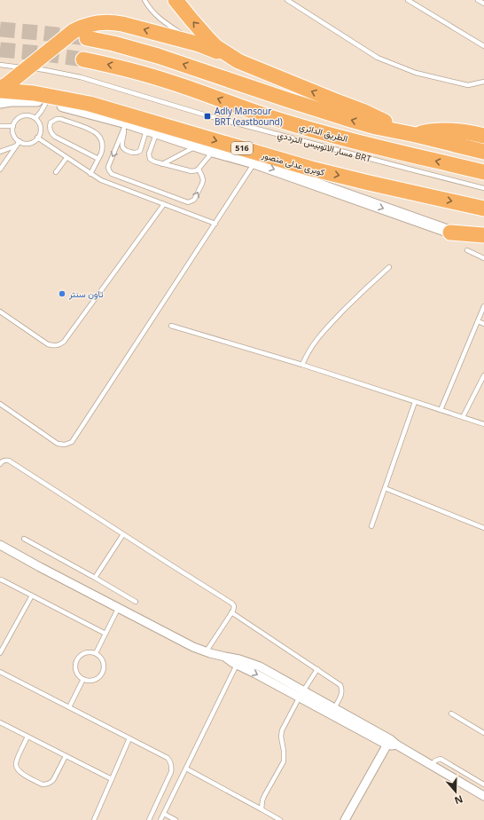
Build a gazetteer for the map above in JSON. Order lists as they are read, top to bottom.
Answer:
{
  "streets": {
    "highway": ["الطريق الدائري", "516", "كوبرى عدلى منصور"],
    "lane": ["مسار الاتوبيس الترددي BRT"]
  },
  "places": {
    "transit": ["Adly Mansour BRT (eastbound)"],
    "other": ["تاون سنتر"]
  },
  "north": "bottom"
}
